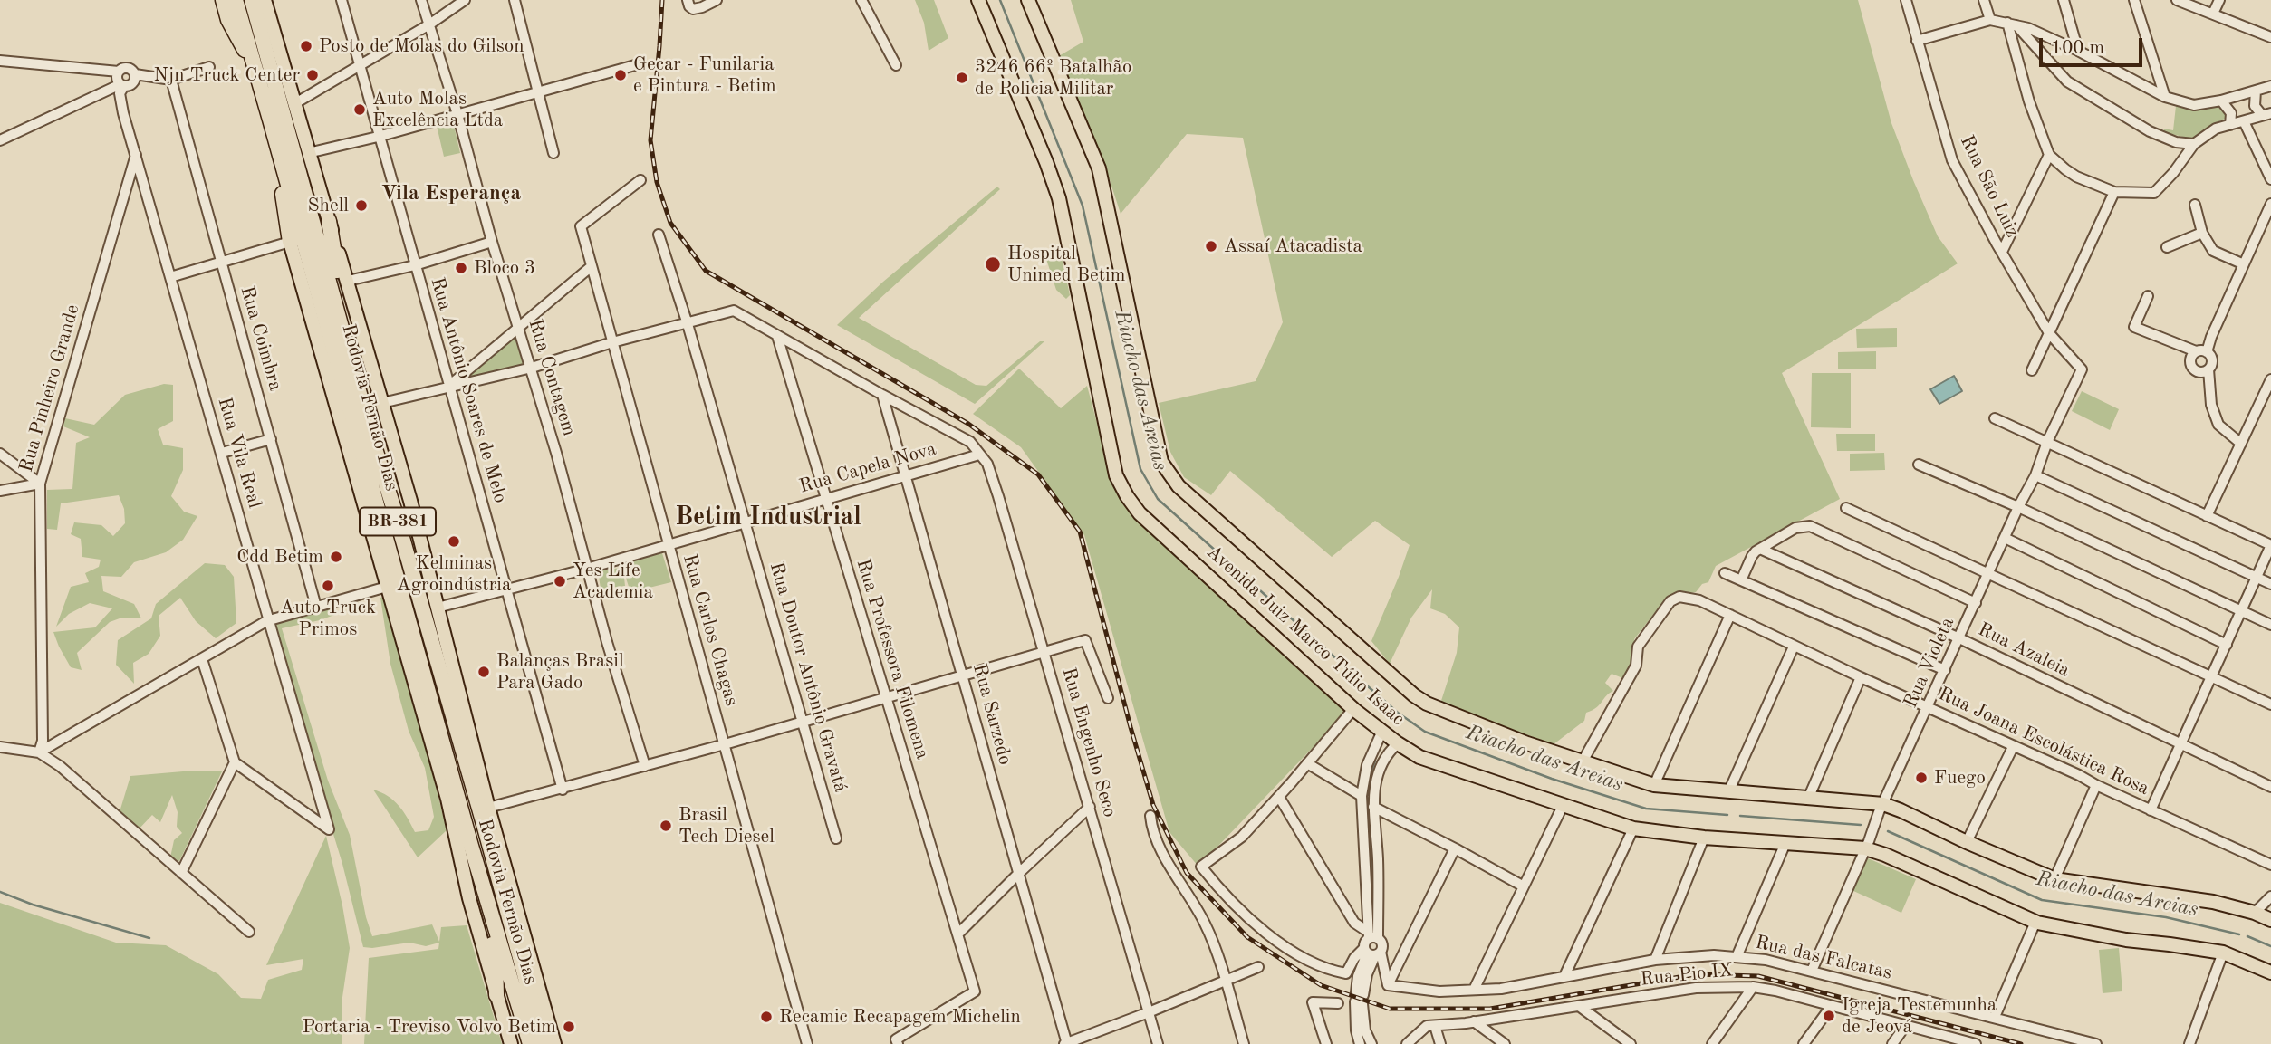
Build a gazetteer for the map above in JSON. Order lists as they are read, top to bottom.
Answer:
{
  "streets": {
    "highway": ["Rodovia Fernão Dias", "BR-381"],
    "main road": ["Avenida Juiz Marco Túlio Isaac"],
    "street": [
      "Rua São Luiz",
      "Rua Coimbra",
      "Rua Contagem",
      "Rua Pinheiro Grande",
      "Rua Antônio Soares de Melo",
      "Rua Vila Real",
      "Rua Capela Nova",
      "Rua Carlos Chagas",
      "Rua Azaleia",
      "Rua Professora Filomena",
      "Rua Violeta",
      "Rua Doutor Antônio Gravatá",
      "Rua Sarzedo",
      "Rua Joana Escolástica Rosa",
      "Rua Engenho Seco",
      "Rua das Falcatas",
      "Rua Pio IX"
    ]
  },
  "crossings": [
    ["Rua São Luiz", "Rua Violeta"],
    ["Rua Contagem", "Rua Capela Nova"],
    ["Rua Pinheiro Grande", "Rua Vila Real"],
    ["Rua Antônio Soares de Melo", "Rua Capela Nova"],
    ["Rodovia Fernão Dias", "Rua Capela Nova"],
    ["Rodovia Fernão Dias", "BR-381"],
    ["Rua Capela Nova", "Rua Carlos Chagas"],
    ["Rua Capela Nova", "Rua Professora Filomena"],
    ["Rua Capela Nova", "Rua Doutor Antônio Gravatá"],
    ["Rua Capela Nova", "Rua Sarzedo"],
    ["Rua Capela Nova", "Rua Engenho Seco"],
    ["Avenida Juiz Marco Túlio Isaac", "Rua Violeta"],
    ["Avenida Juiz Marco Túlio Isaac", "Rua Joana Escolástica Rosa"],
    ["Rua Azaleia", "Rua Violeta"],
    ["Rua Violeta", "Rua Joana Escolástica Rosa"],
    ["Rua Violeta", "Rua das Falcatas"]
  ],
  "districts": ["Vila Esperança", "Betim Industrial"],
  "water": ["Riacho das Areias"],
  "places": [
    "Posto de Molas do Gilson",
    "Njn Truck Center",
    "Gecar - Funilaria e Pintura - Betim",
    "3246 66º Batalhão de Policia Militar",
    "Auto Molas Excelência Ltda",
    "Shell",
    "Assaí Atacadista",
    "Hospital Unimed Betim",
    "Bloco 3",
    "Kelminas Agroindústria",
    "Cdd Betim",
    "Yes Life Academia",
    "Auto Truck Primos",
    "Balanças Brasil Para Gado",
    "Fuego",
    "Brasil Tech Diesel",
    "Igreja Testemunha de Jeová",
    "Recamic Recapagem Michelin",
    "Portaria - Treviso Volvo Betim"
  ],
  "scale_bar": "100 m"
}
